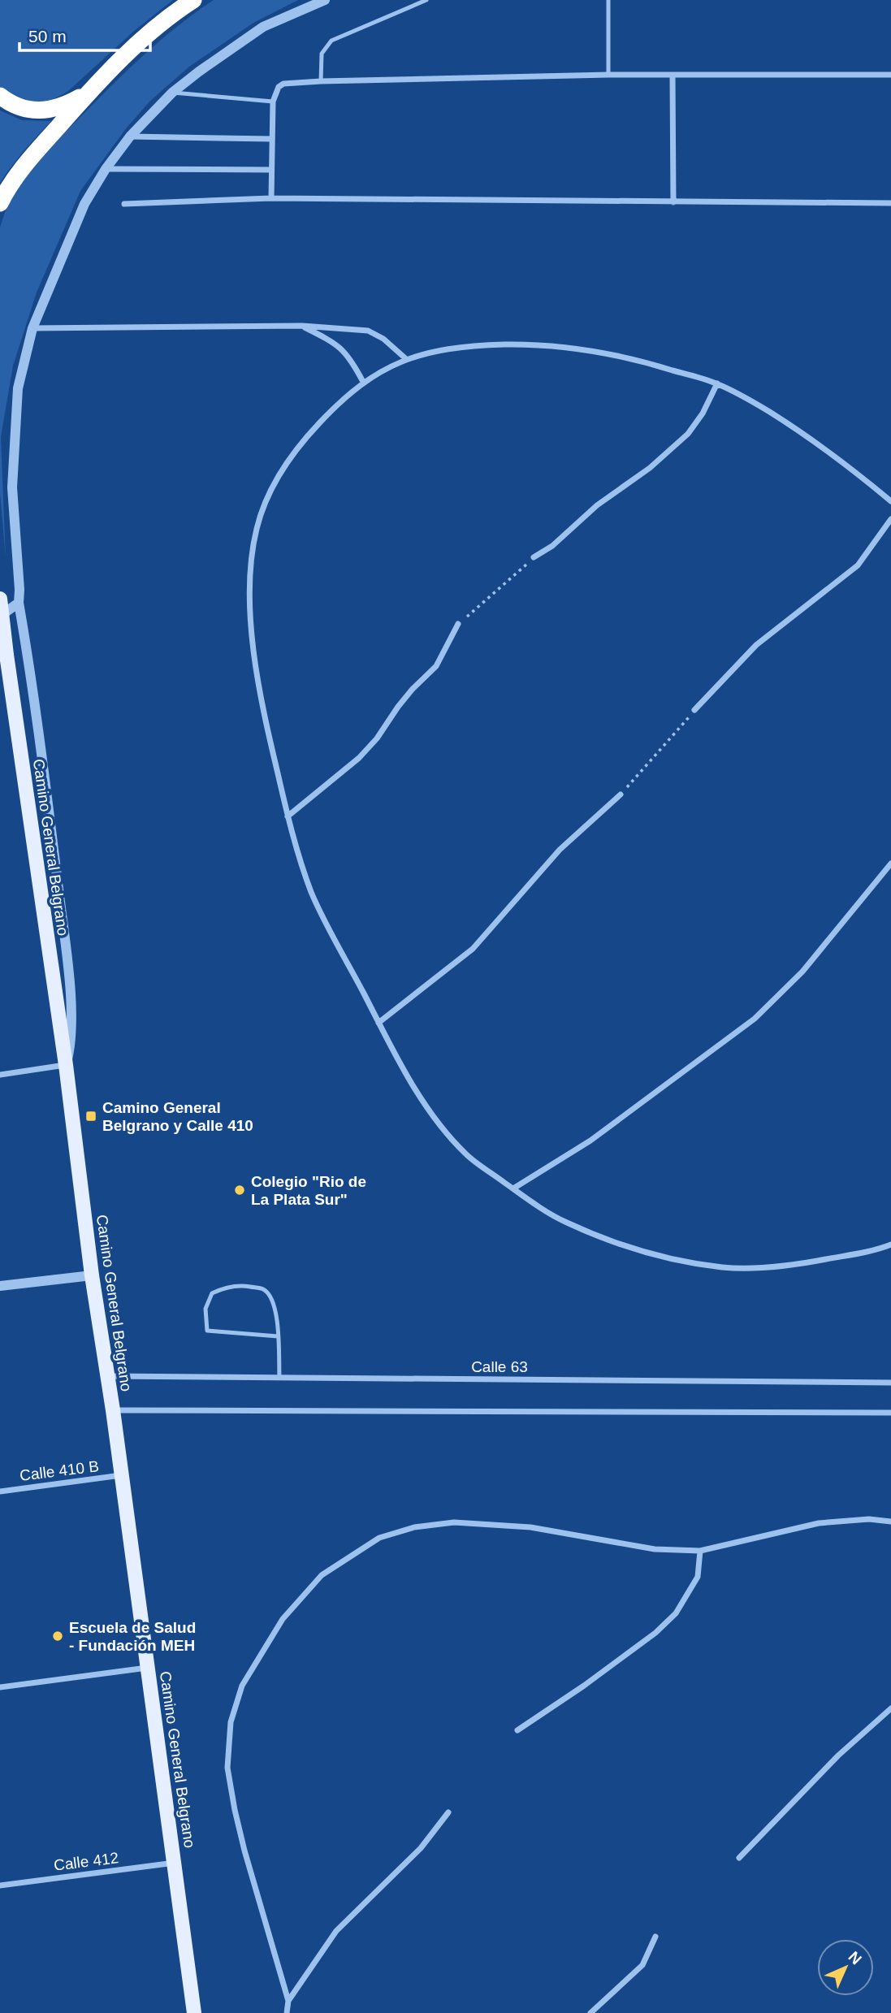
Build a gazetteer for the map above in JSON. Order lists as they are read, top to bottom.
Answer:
{
  "streets": {
    "main road": ["Camino General Belgrano"],
    "street": ["Calle 63", "Calle 410 B", "Calle 412"]
  },
  "crossings": [
    ["Camino General Belgrano", "Calle 63"],
    ["Camino General Belgrano", "Calle 410 B"],
    ["Camino General Belgrano", "Calle 412"]
  ],
  "places": {
    "transit": ["Camino General Belgrano y Calle 410"],
    "other": ["Colegio \"Rio de La Plata Sur\"", "Escuela de Salud - Fundación MEH"]
  },
  "scale_bar": "50 m",
  "north": "top right"
}
